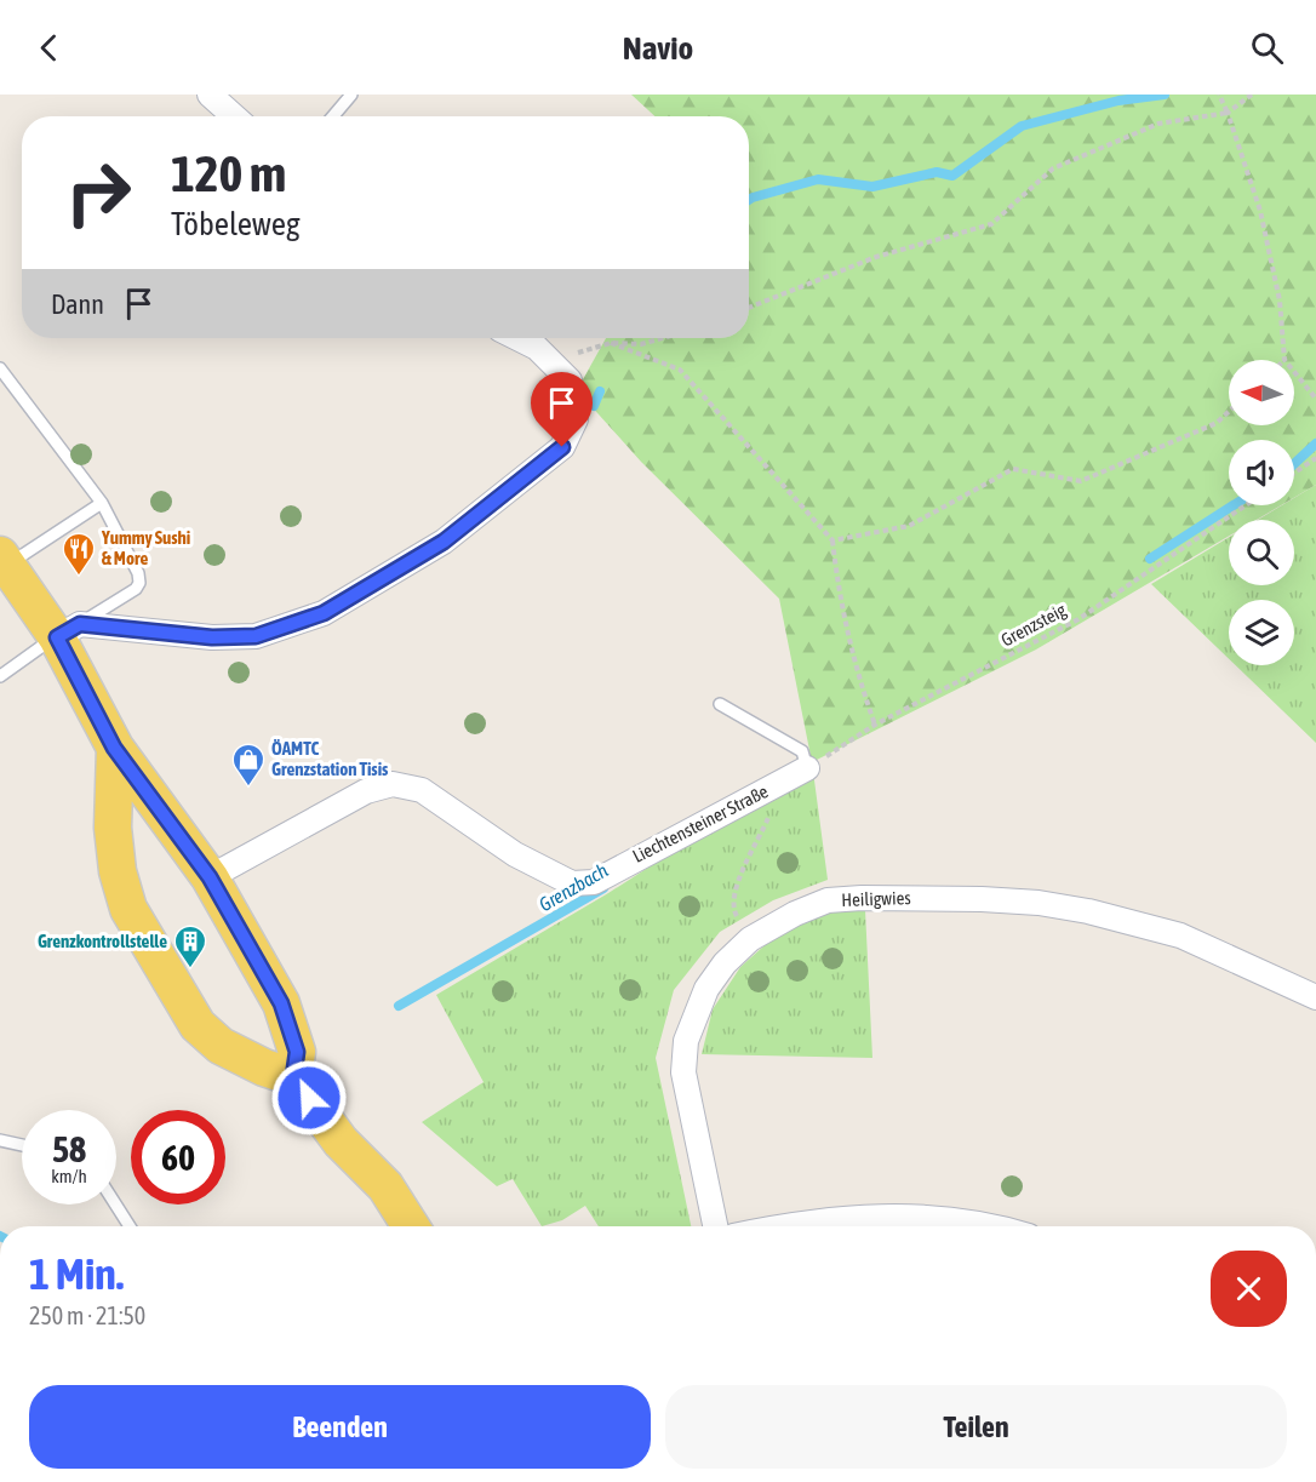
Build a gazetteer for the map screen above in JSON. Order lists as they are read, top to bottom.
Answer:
{
  "streets": {
    "street": ["Liechtensteiner Straße", "Heiligwies"],
    "path": ["Grenzsteig"]
  },
  "crossings": [
    ["Grenzsteig", "Liechtensteiner Straße"]
  ],
  "water": ["Grenzbach"],
  "places": {
    "restaurant": ["Yummy Sushi & More"],
    "shop": ["ÖAMTC Grenzstation Tisis"],
    "building": ["Grenzkontrollstelle"]
  },
  "north": "left",
  "page": {
    "header": "Navio",
    "turn": ["120 m", "Töbeleweg"],
    "then": "Dann",
    "speed": "58 km/h",
    "limit": "60",
    "heading": ["1 Min.", "250 m · 21:50"],
    "buttons": ["Beenden", "Teilen"]
  }
}
